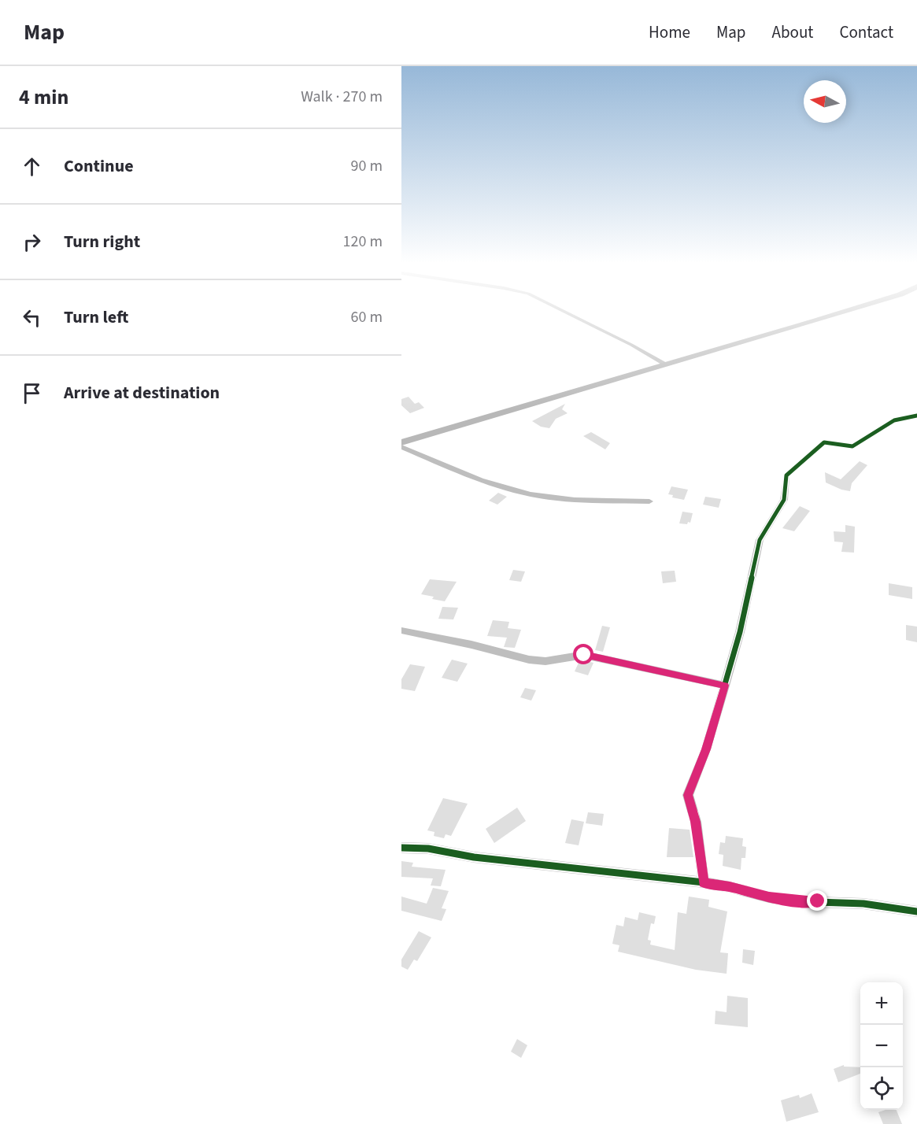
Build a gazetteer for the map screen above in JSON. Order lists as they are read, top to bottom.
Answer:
{
  "north": "left",
  "page": {
    "header": "Map",
    "nav": [
      "Home",
      "Map",
      "About",
      "Contact"
    ],
    "heading": ["4 min", "Walk · 270 m"],
    "list": [
      ["Continue", "90 m"],
      ["Turn right", "120 m"],
      ["Turn left", "60 m"],
      "Arrive at destination"
    ],
    "map_buttons": ["+", "−"]
  }
}
